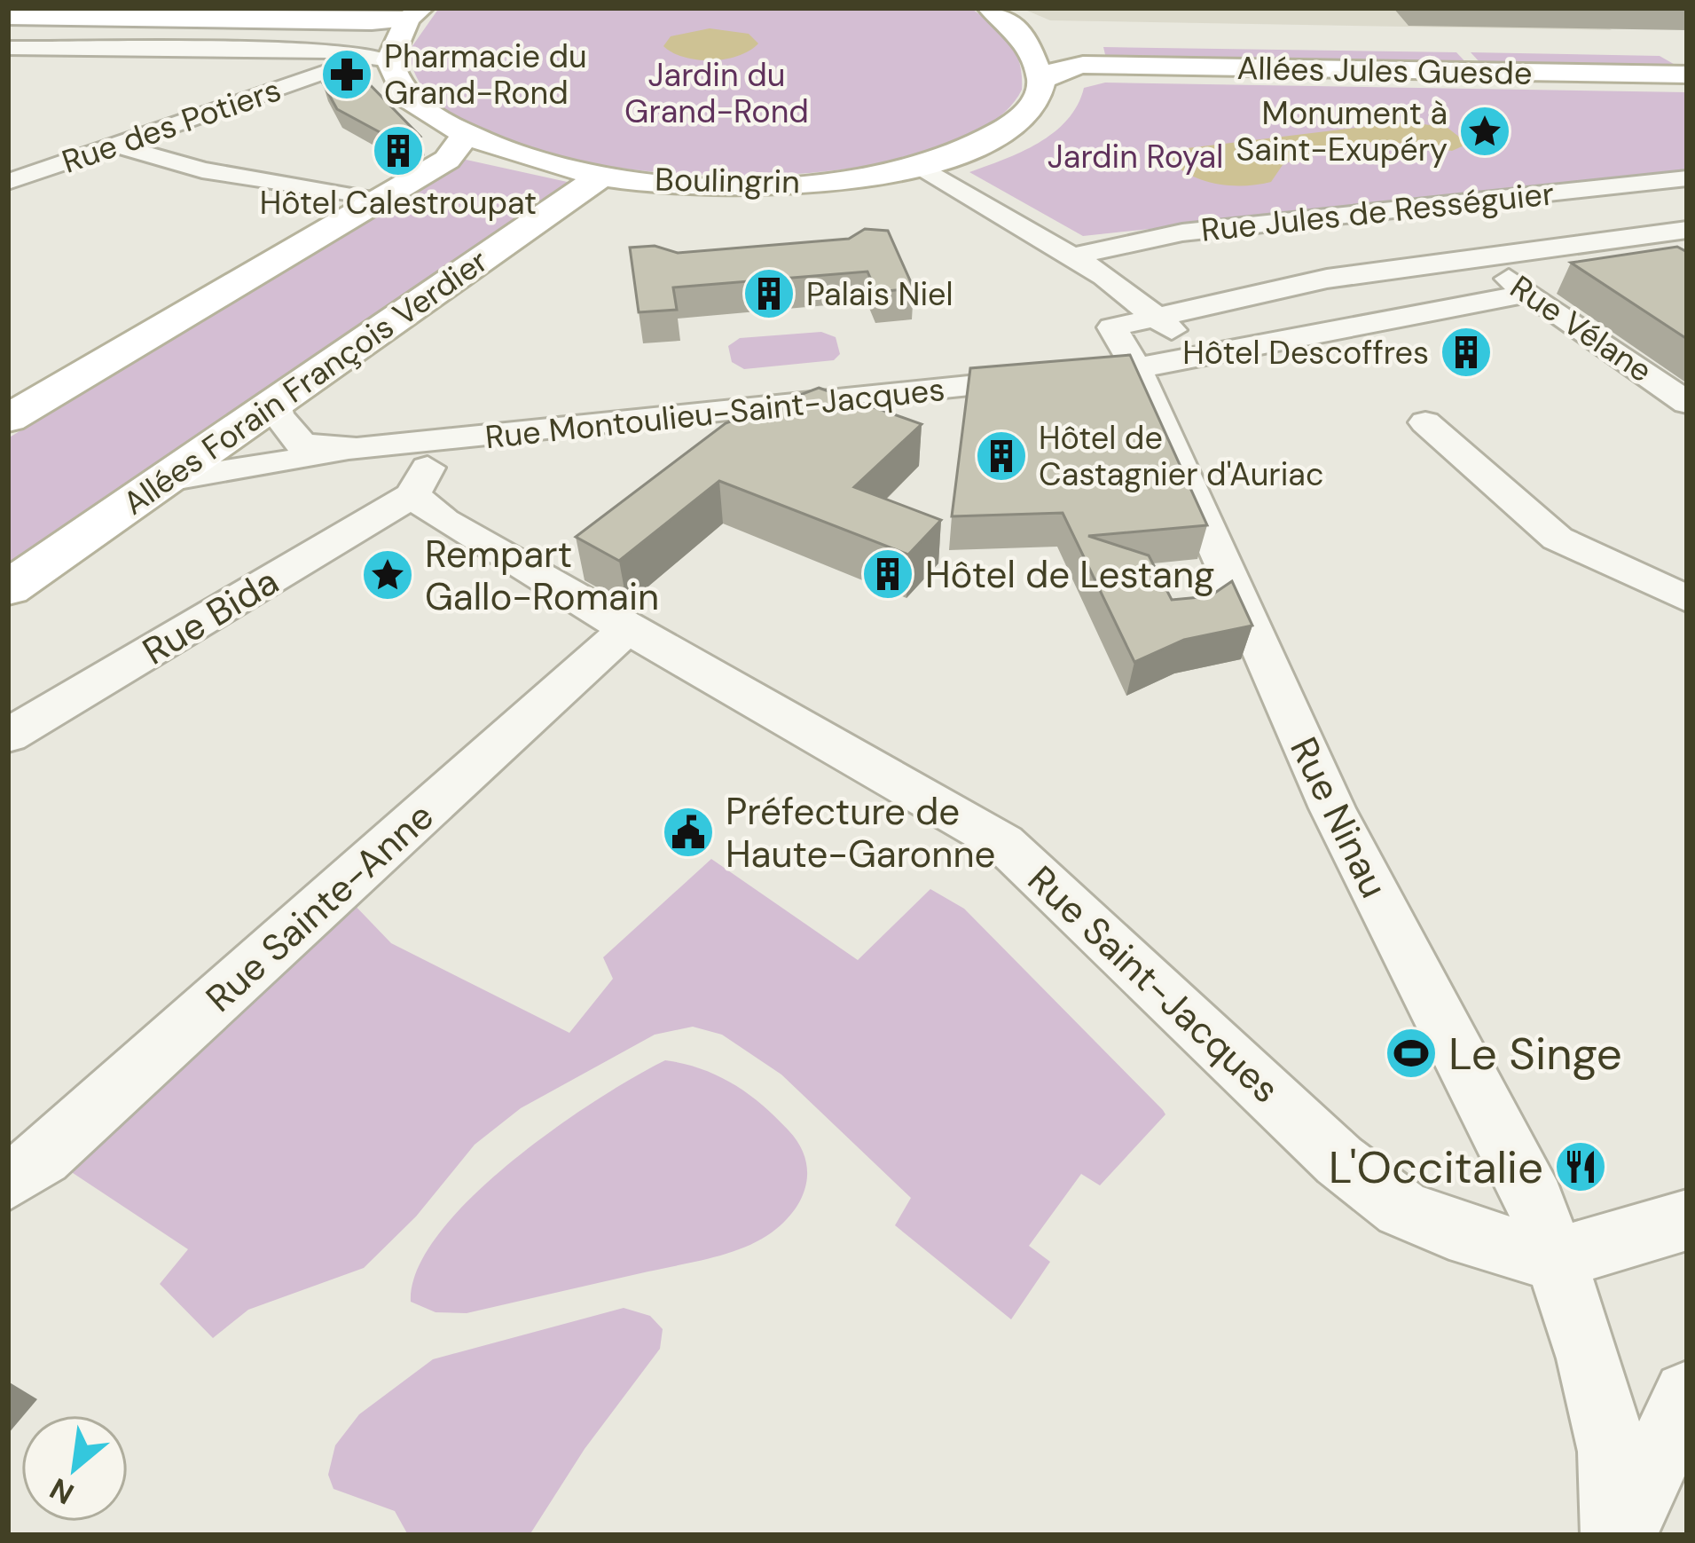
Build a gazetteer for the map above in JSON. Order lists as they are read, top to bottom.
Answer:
{
  "streets": {
    "main road": ["Allées Jules Guesde", "Boulingrin", "Allées Forain François Verdier"],
    "street": [
      "Rue des Potiers",
      "Rue Jules de Rességuier",
      "Rue Vélane",
      "Rue Montoulieu-Saint-Jacques",
      "Rue Bida",
      "Rue Ninau",
      "Rue Sainte-Anne",
      "Rue Saint-Jacques"
    ]
  },
  "crossings": [
    ["Allées Jules Guesde", "Boulingrin"],
    ["Boulingrin", "Allées Forain François Verdier"],
    ["Rue Jules de Rességuier", "Rue Ninau"],
    ["Rue Vélane", "Rue Montoulieu-Saint-Jacques"],
    ["Allées Forain François Verdier", "Rue Montoulieu-Saint-Jacques"],
    ["Rue Montoulieu-Saint-Jacques", "Rue Ninau"],
    ["Rue Bida", "Rue Saint-Jacques"],
    ["Rue Ninau", "Rue Saint-Jacques"],
    ["Rue Sainte-Anne", "Rue Saint-Jacques"]
  ],
  "parks": ["Jardin du Grand-Rond", "Jardin Royal"],
  "places": {
    "pharmacy": ["Pharmacie du Grand-Rond"],
    "place": ["Monument à Saint-Exupéry", "Rempart Gallo-Romain"],
    "building": [
      "Hôtel Calestroupat",
      "Palais Niel",
      "Hôtel Descoffres",
      "Hôtel de Castagnier d'Auriac",
      "Hôtel de Lestang"
    ],
    "public building": ["Préfecture de Haute-Garonne"],
    "sports": ["Le Singe"],
    "restaurant": ["L'Occitalie"]
  },
  "north": "bottom left"
}
